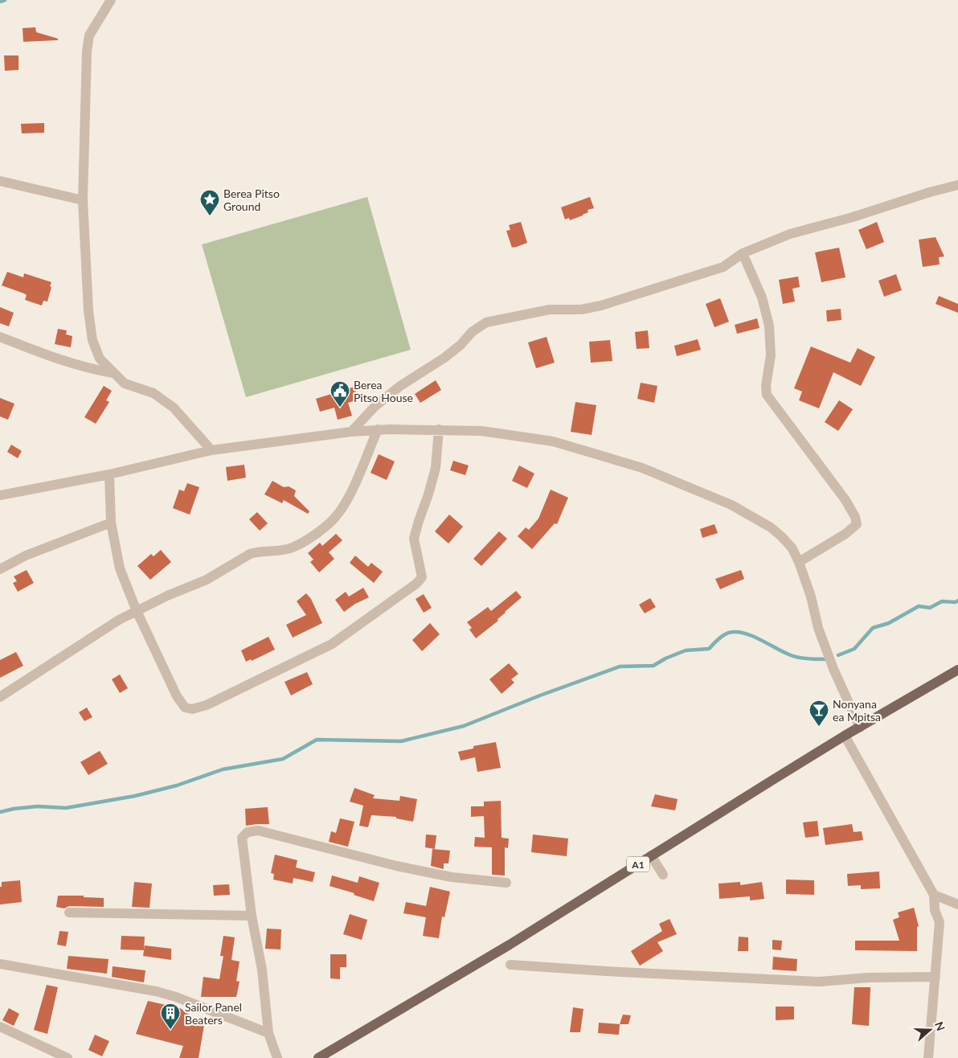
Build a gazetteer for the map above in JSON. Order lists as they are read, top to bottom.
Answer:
{
  "streets": {
    "main road": ["A1"]
  },
  "places": {
    "place": ["Berea Pitso Ground"],
    "public building": ["Berea Pitso House"],
    "bar": ["Nonyana ea Mpitsa"],
    "building": ["Sailor Panel Beaters"]
  },
  "north": "right"
}
